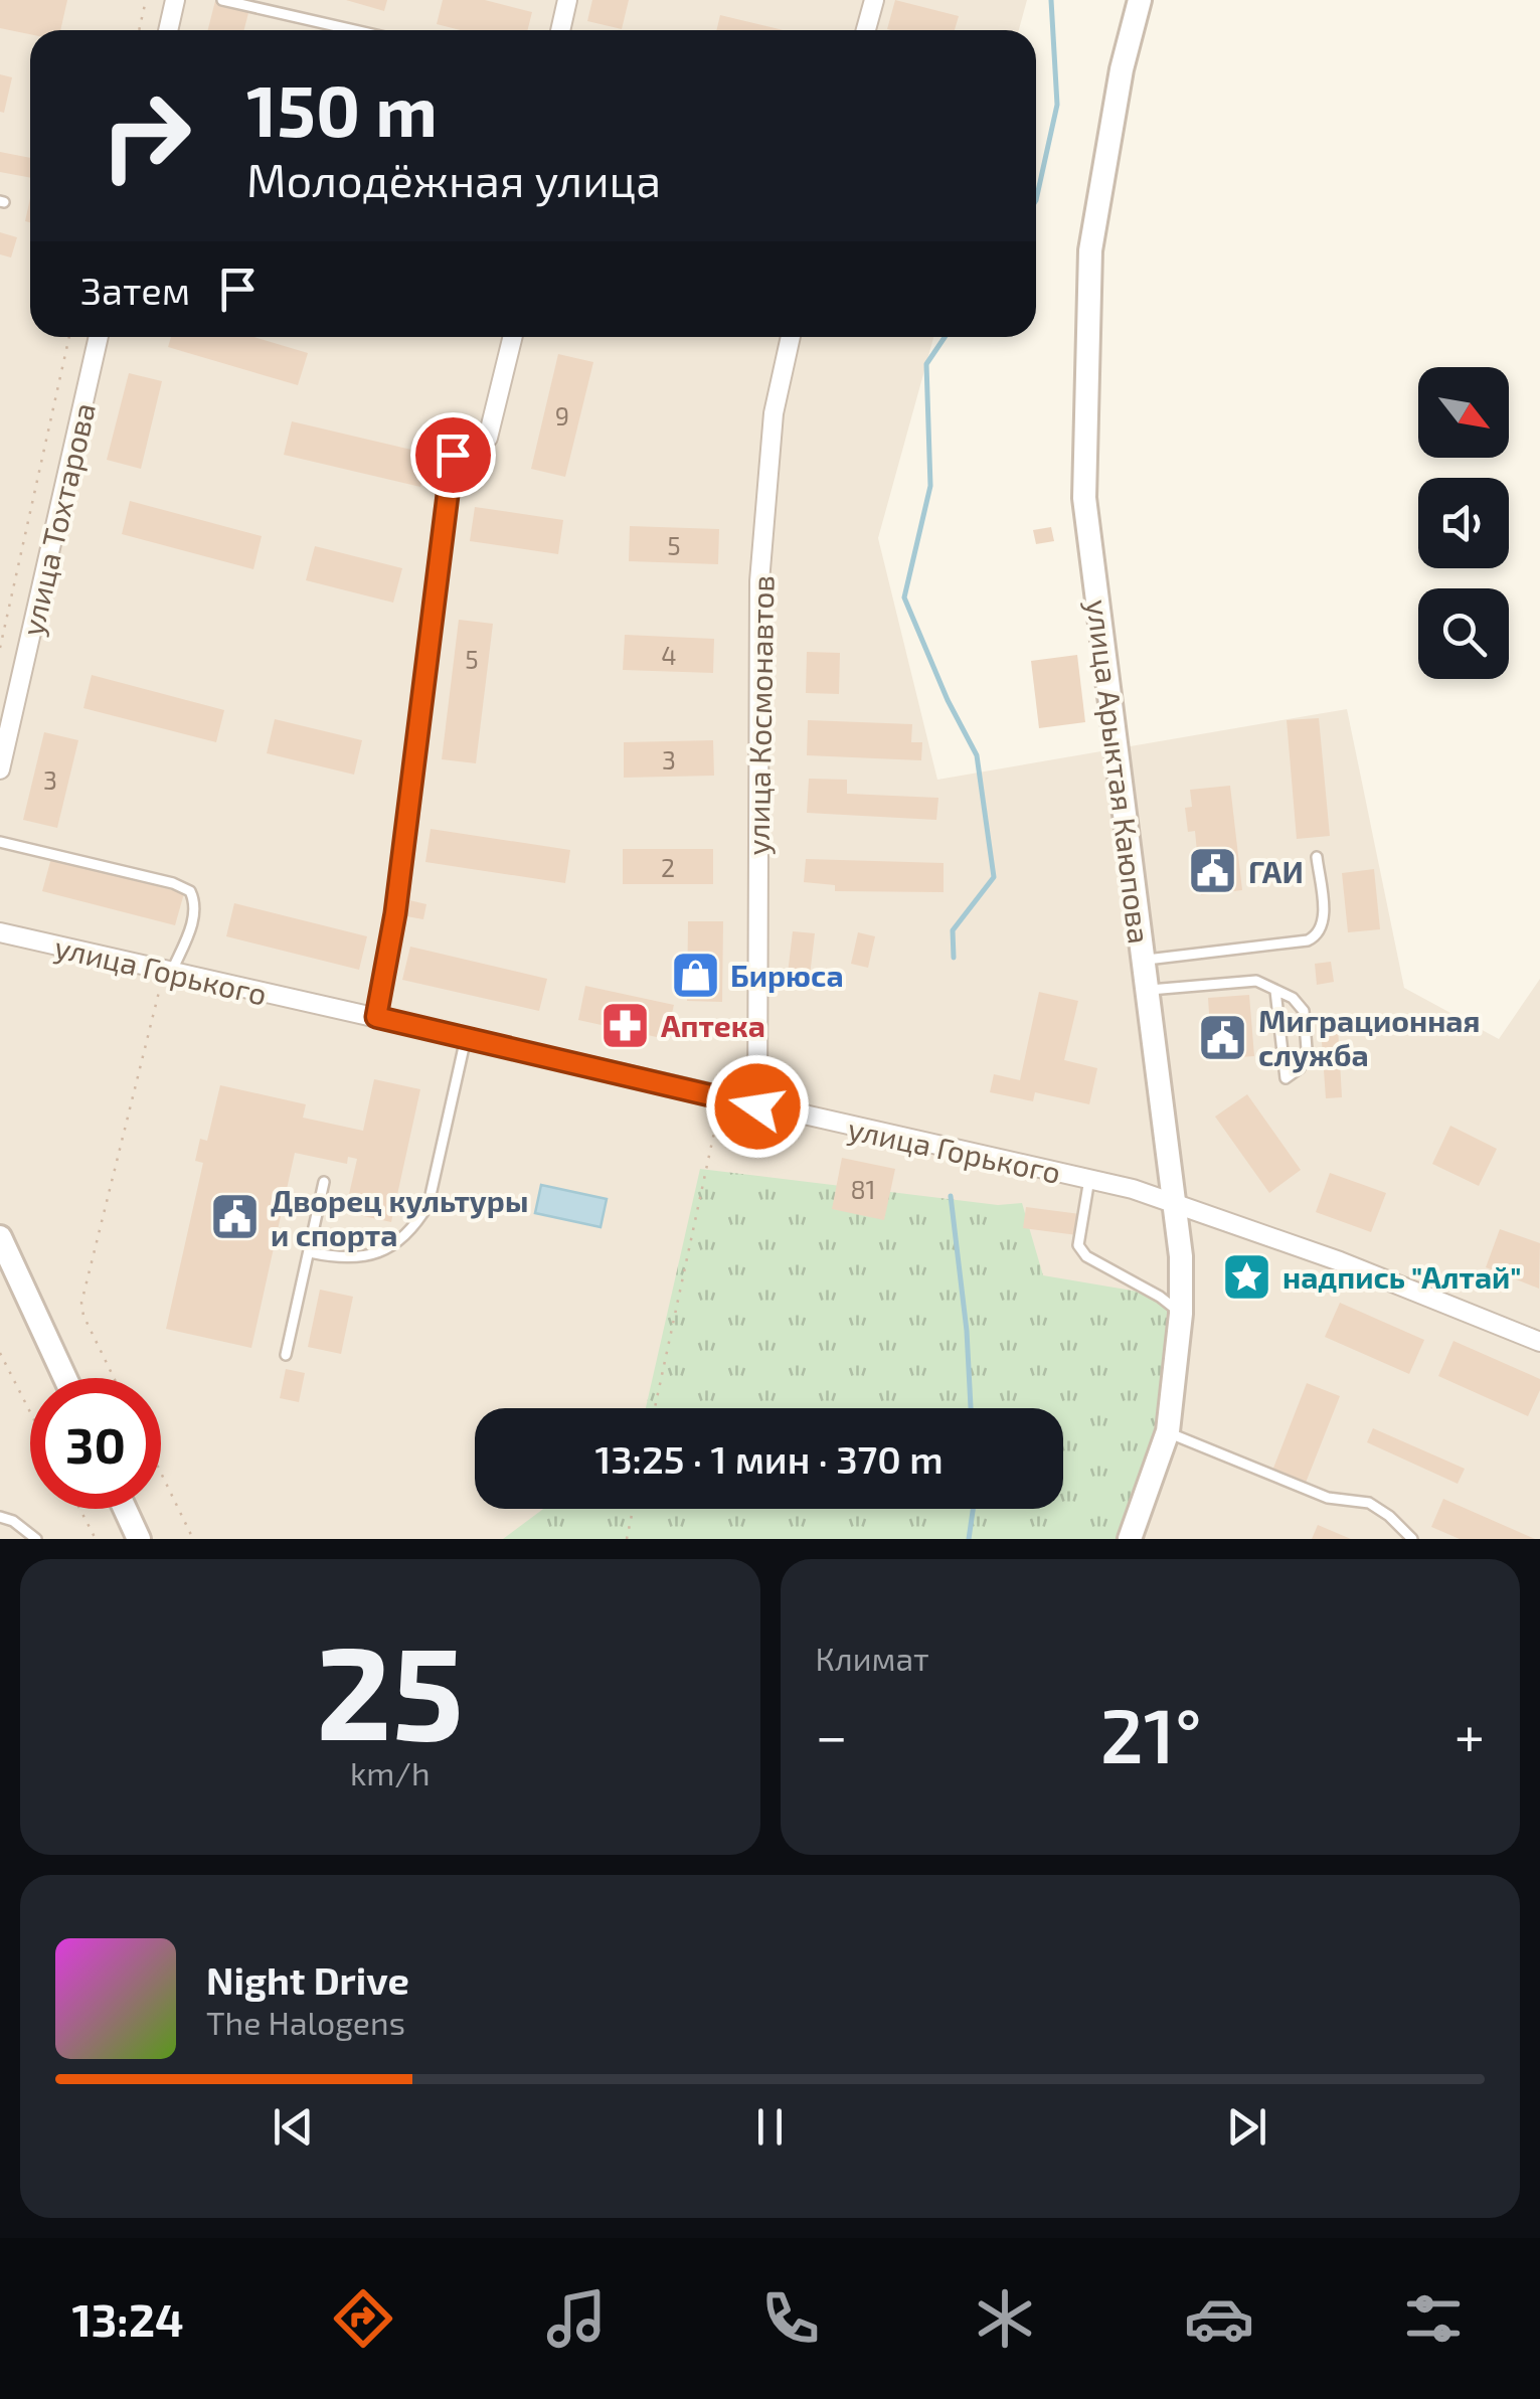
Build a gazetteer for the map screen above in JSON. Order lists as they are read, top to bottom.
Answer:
{
  "streets": {
    "street": [
      "улица Тохтарова",
      "улица Космонавтов",
      "улица Арыктая Каюпова",
      "улица Горького"
    ]
  },
  "crossings": [
    ["улица Космонавтов", "улица Горького"],
    ["улица Арыктая Каюпова", "улица Горького"]
  ],
  "places": {
    "public building": ["ГАИ", "Миграционная служба", "Дворец культуры и спорта"],
    "shop": ["Бирюса"],
    "pharmacy": ["Аптека"],
    "place": ["надпись \"Алтай\""]
  },
  "house_numbers": [
    "9",
    "5",
    "4",
    "5",
    "3",
    "3",
    "2",
    "81"
  ],
  "north": "bottom right",
  "page": {
    "turn": ["150 m", "Молодёжная улица"],
    "then": "Затем",
    "limit": "30",
    "trip": "13:25 · 1 мин · 370 m",
    "tile": [
      ["25", "km/h"],
      "Климат"
    ],
    "heat": ["−", "21°", "+"],
    "song": ["Night Drive", "The Halogens"],
    "tabs": "13:24"
  }
}
